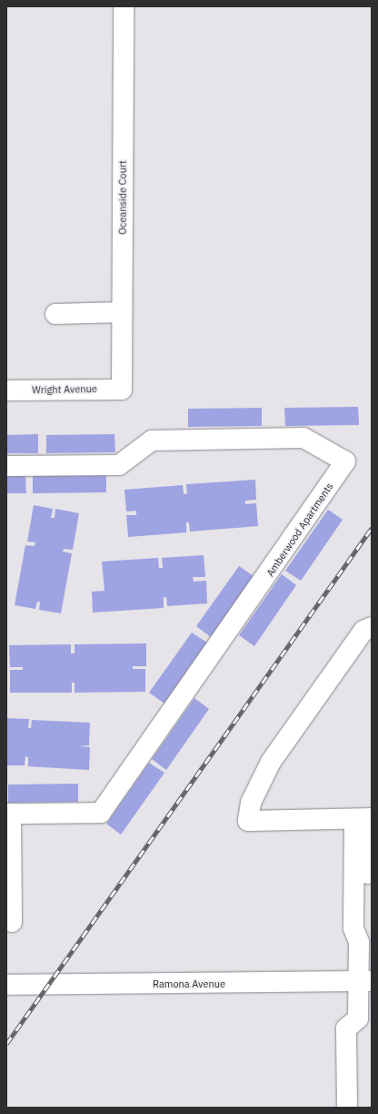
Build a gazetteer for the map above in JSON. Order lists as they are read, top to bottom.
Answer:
{
  "streets": {
    "street": [
      "Oceanside Court",
      "Wright Avenue",
      "Amberwood Apartments",
      "Ramona Avenue"
    ]
  },
  "crossings": [
    ["Oceanside Court", "Wright Avenue"]
  ]
}
